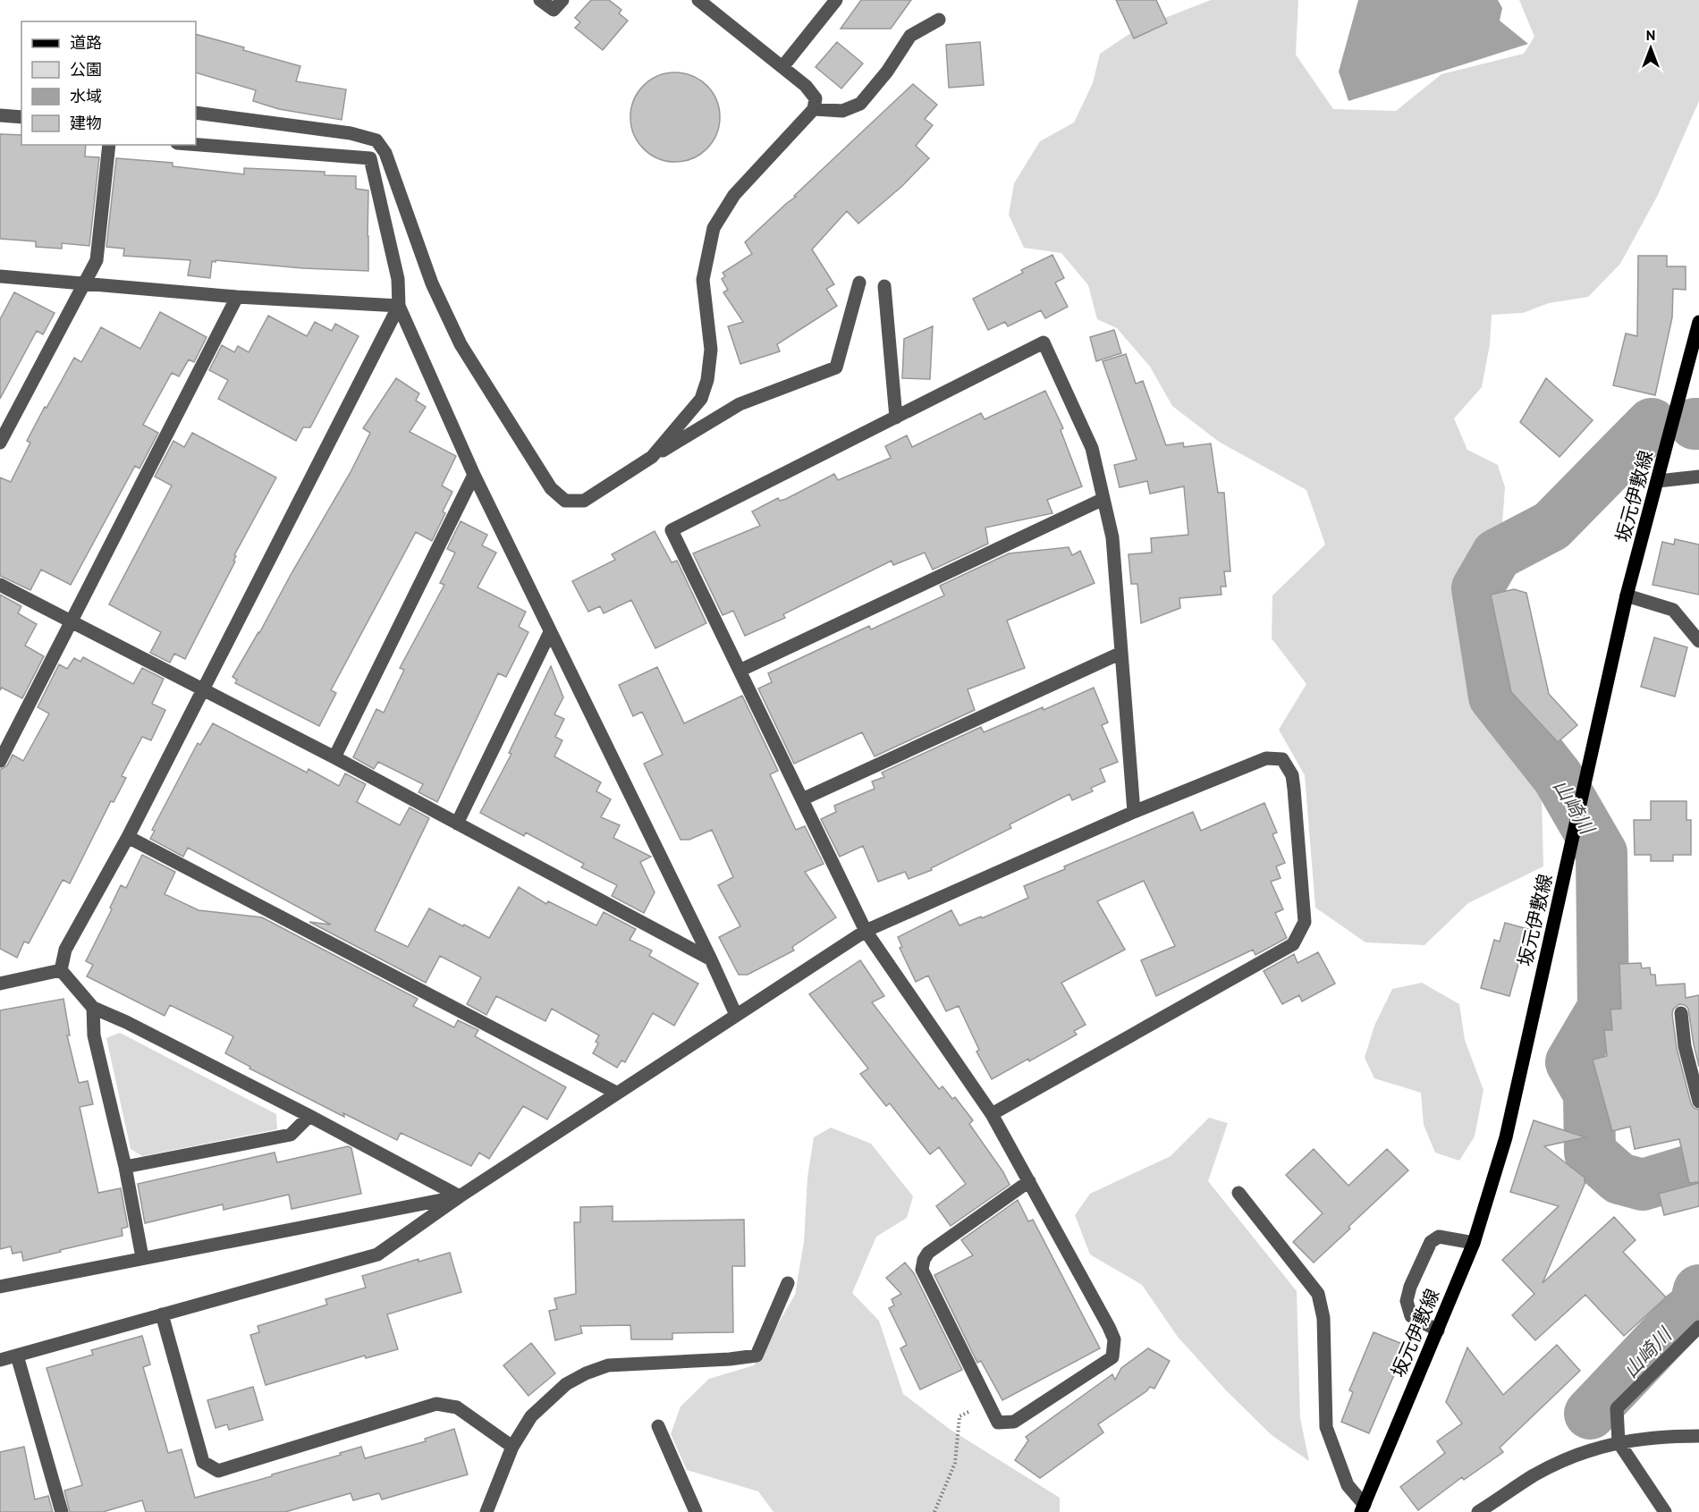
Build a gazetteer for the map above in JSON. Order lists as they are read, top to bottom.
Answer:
{
  "streets": {
    "main road": ["坂元伊敷線"]
  },
  "water": ["山崎川"],
  "legend": [
    "道路",
    "公園",
    "水域",
    "建物"
  ],
  "north": "top"
}
